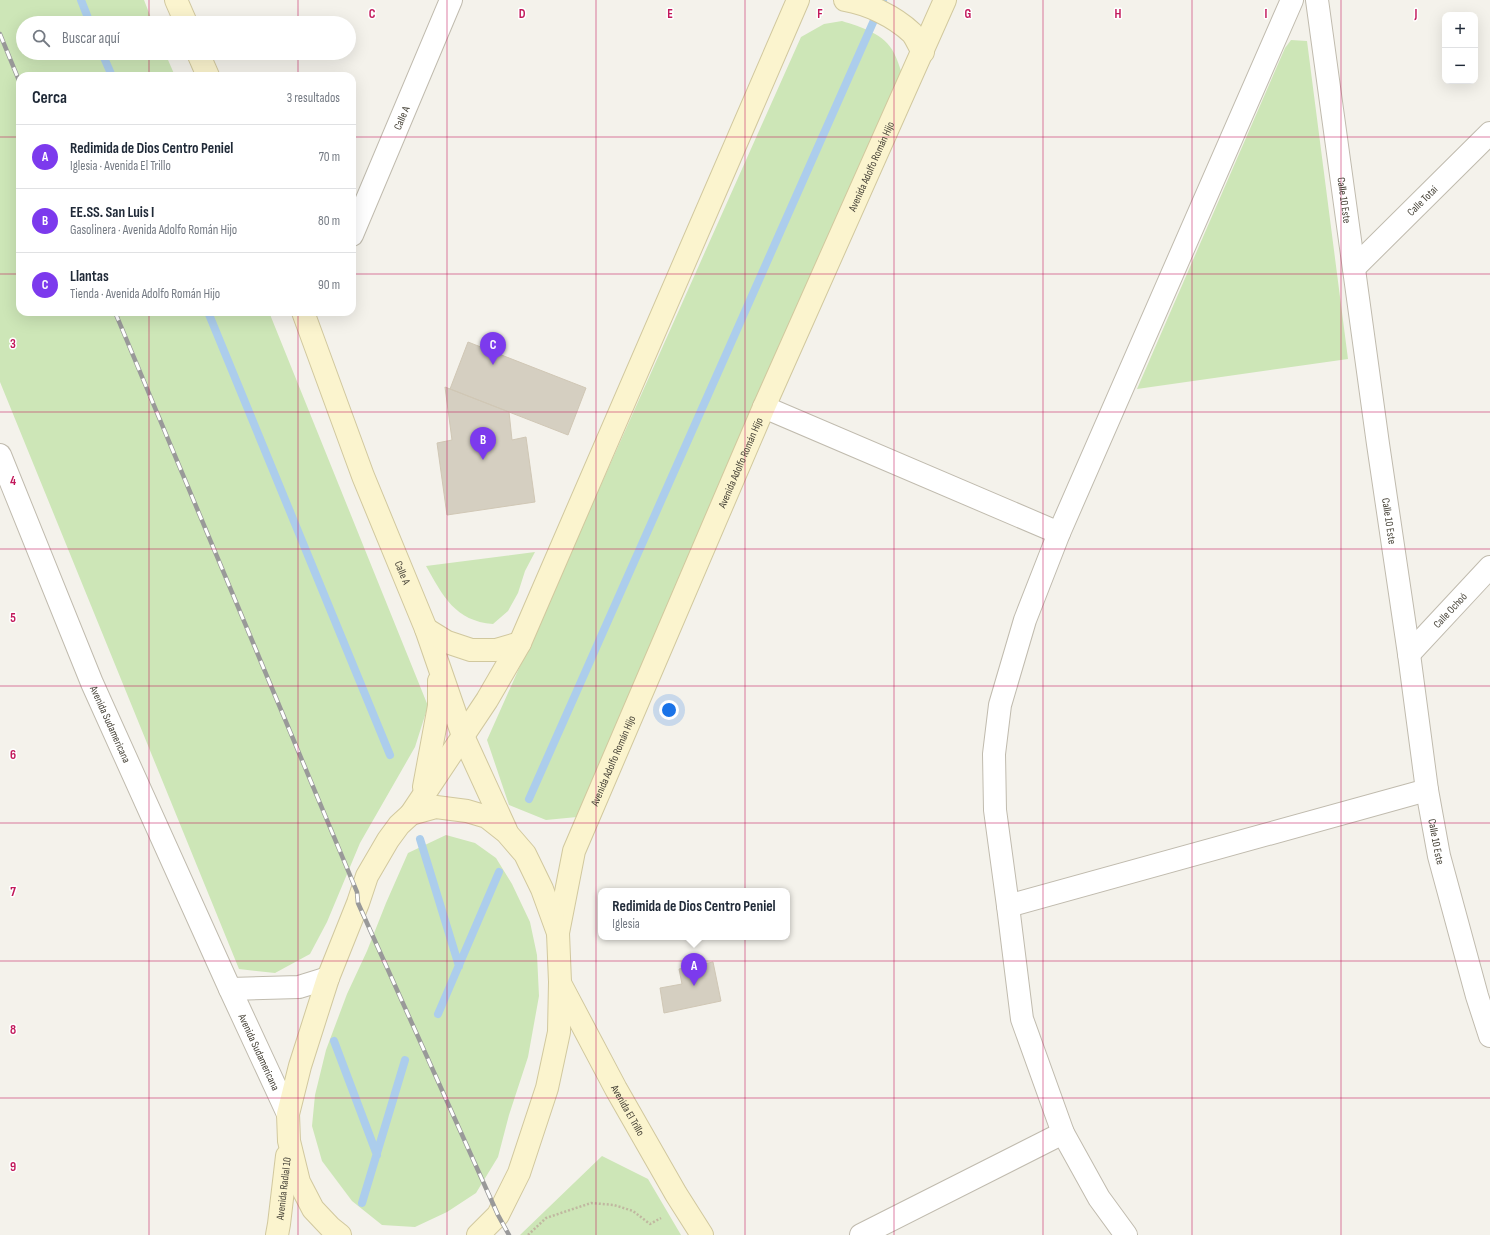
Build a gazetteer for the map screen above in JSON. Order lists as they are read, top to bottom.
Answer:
{
  "streets": {
    "main road": [
      "Calle A",
      "Avenida Adolfo Román Hijo",
      "Avenida El Trillo",
      "Avenida Radial 10"
    ],
    "street": [
      "Calle 10 Este",
      "Calle Totai",
      "Calle Ochoó",
      "Avenida Sudamericana"
    ]
  },
  "crossings": [
    ["Calle 10 Este", "Calle Totai"],
    ["Calle 10 Este", "Calle Ochoó"]
  ],
  "page": {
    "map_buttons": ["+", "−"],
    "search": "Buscar aquí",
    "heading": ["Cerca", "3 resultados"],
    "list": [
      {
        "mark": "A",
        "name": "Redimida de Dios Centro Peniel",
        "note": "Iglesia · Avenida El Trillo",
        "value": "70 m"
      },
      {
        "mark": "B",
        "name": "EE.SS. San Luis I",
        "note": "Gasolinera · Avenida Adolfo Román Hijo",
        "value": "80 m"
      },
      {
        "mark": "C",
        "name": "Llantas",
        "note": "Tienda · Avenida Adolfo Román Hijo",
        "value": "90 m"
      }
    ],
    "pins": ["C", "B", "A"],
    "popup": ["Redimida de Dios Centro Peniel", "Iglesia"]
  },
  "grid": {
    "columns": [
      "C",
      "D",
      "E",
      "F",
      "G",
      "H",
      "I",
      "J"
    ],
    "rows": [
      "3",
      "4",
      "5",
      "6",
      "7",
      "8",
      "9"
    ]
  }
}
